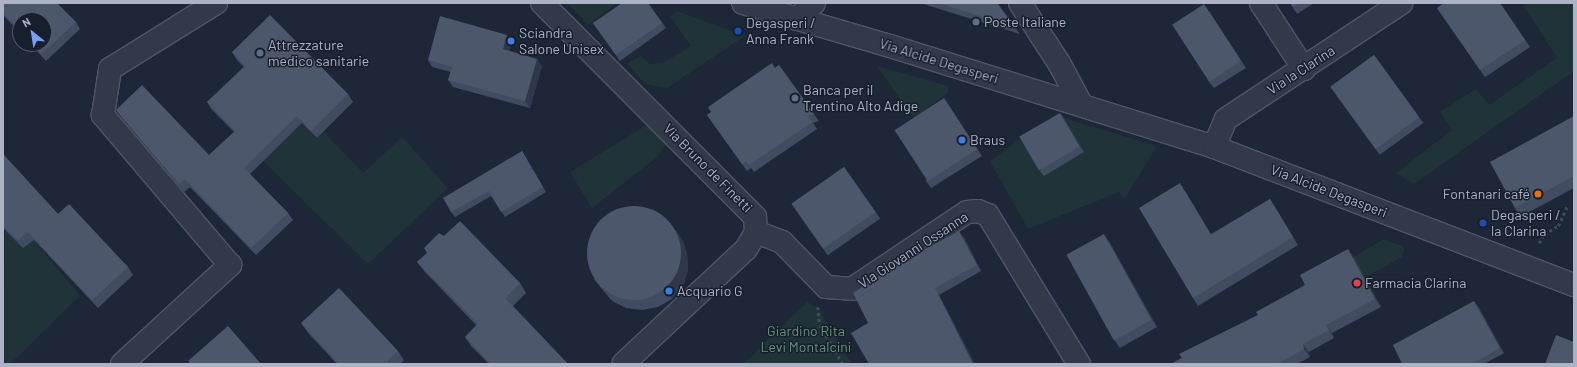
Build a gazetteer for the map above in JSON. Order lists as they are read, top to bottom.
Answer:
{
  "streets": {
    "street": [
      "Via Alcide Degasperi",
      "Via la Clarina",
      "Via Bruno de Finetti",
      "Via Giovanni Ossanna"
    ]
  },
  "crossings": [
    ["Via Alcide Degasperi", "Via la Clarina"]
  ],
  "parks": ["Giardino Rita Levi Montalcini"],
  "places": [
    "Poste Italiane",
    "Degasperi / Anna Frank",
    "Sciandra Salone Unisex",
    "Attrezzature medico sanitarie",
    "Banca per il Trentino Alto Adige",
    "Braus",
    "Fontanari café",
    "Degasperi / la Clarina",
    "Farmacia Clarina",
    "Acquario G"
  ],
  "north": "top left"
}
